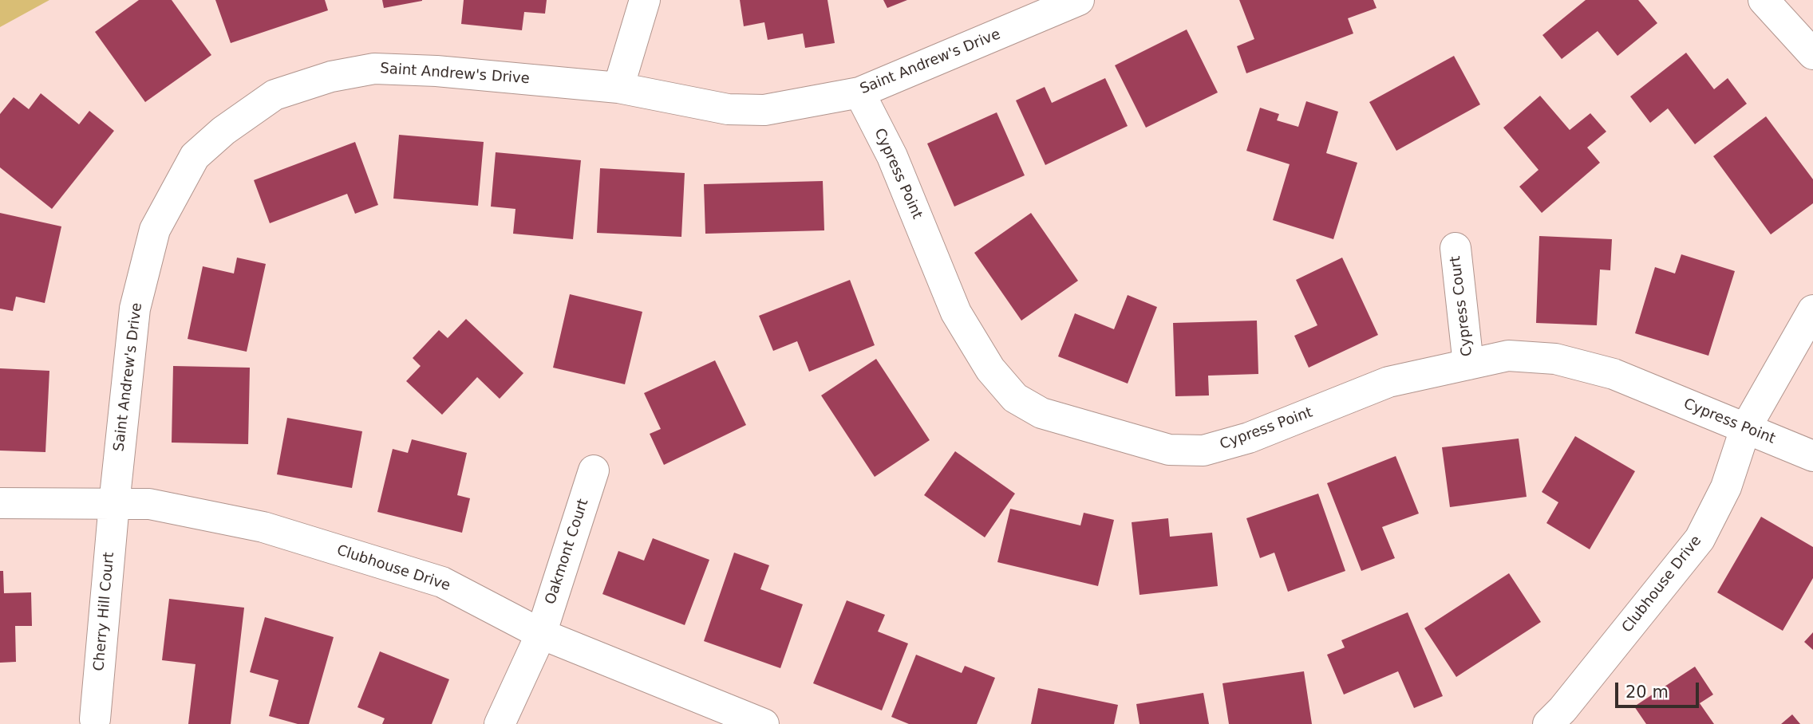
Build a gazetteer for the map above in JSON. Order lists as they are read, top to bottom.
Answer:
{
  "streets": {
    "street": [
      "Saint Andrew's Drive",
      "Cypress Point",
      "Cypress Court",
      "Oakmont Court",
      "Clubhouse Drive",
      "Cherry Hill Court"
    ]
  },
  "crossings": [
    ["Saint Andrew's Drive", "Cypress Point"],
    ["Saint Andrew's Drive", "Clubhouse Drive"],
    ["Saint Andrew's Drive", "Cherry Hill Court"],
    ["Cypress Point", "Cypress Court"],
    ["Cypress Point", "Clubhouse Drive"],
    ["Oakmont Court", "Clubhouse Drive"],
    ["Clubhouse Drive", "Cherry Hill Court"]
  ],
  "scale_bar": "20 m"
}
